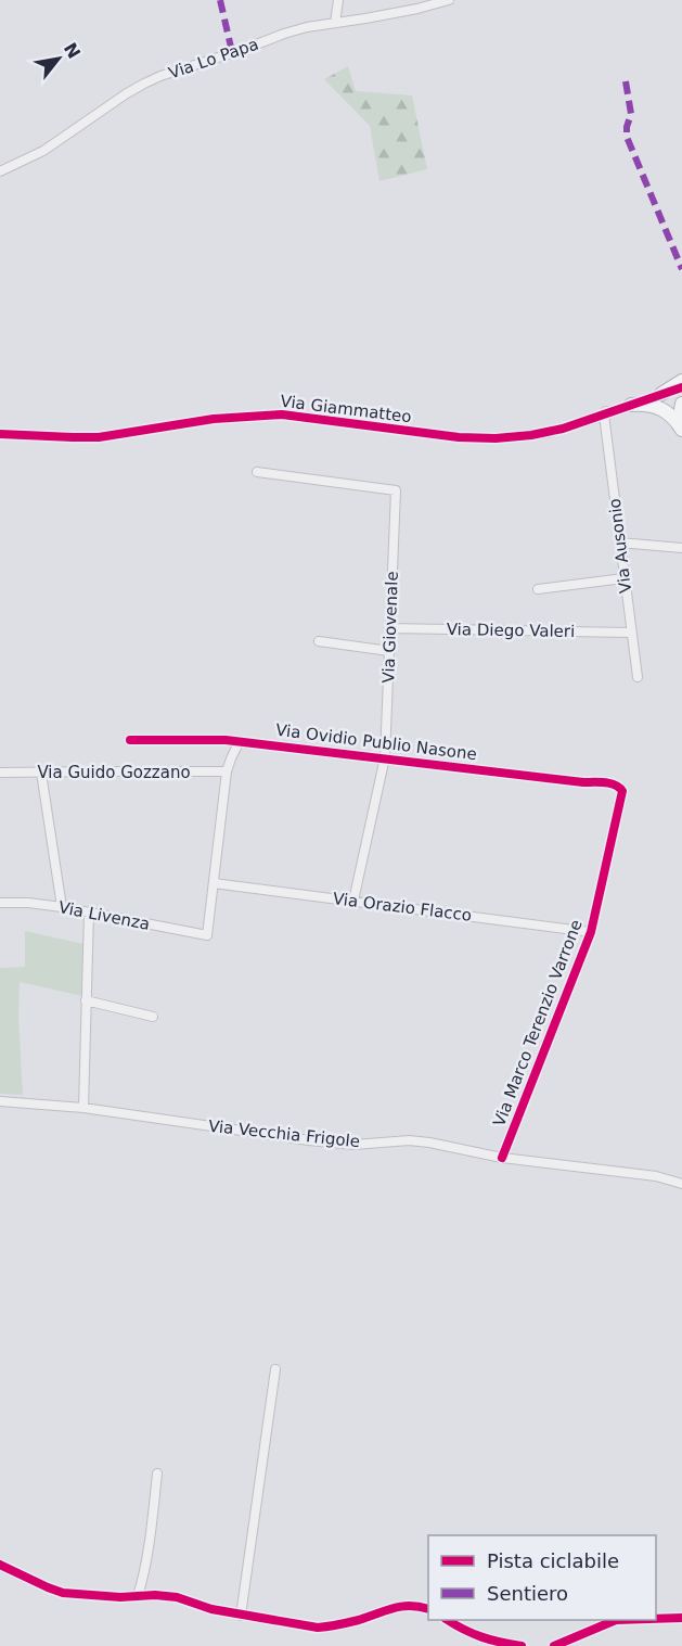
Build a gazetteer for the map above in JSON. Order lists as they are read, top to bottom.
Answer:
{
  "streets": {
    "street": [
      "Via Lo Papa",
      "Via Giammatteo",
      "Via Ausonio",
      "Via Giovenale",
      "Via Diego Valeri",
      "Via Ovidio Publio Nasone",
      "Via Guido Gozzano",
      "Via Orazio Flacco",
      "Via Livenza",
      "Via Marco Terenzio Varrone",
      "Via Vecchia Frigole"
    ]
  },
  "crossings": [
    ["Via Giammatteo", "Via Ausonio"],
    ["Via Ausonio", "Via Diego Valeri"],
    ["Via Giovenale", "Via Diego Valeri"],
    ["Via Giovenale", "Via Ovidio Publio Nasone"],
    ["Via Giovenale", "Via Orazio Flacco"],
    ["Via Ovidio Publio Nasone", "Via Marco Terenzio Varrone"],
    ["Via Orazio Flacco", "Via Livenza"],
    ["Via Orazio Flacco", "Via Marco Terenzio Varrone"],
    ["Via Marco Terenzio Varrone", "Via Vecchia Frigole"]
  ],
  "legend": ["Pista ciclabile", "Sentiero"],
  "north": "top right"
}
